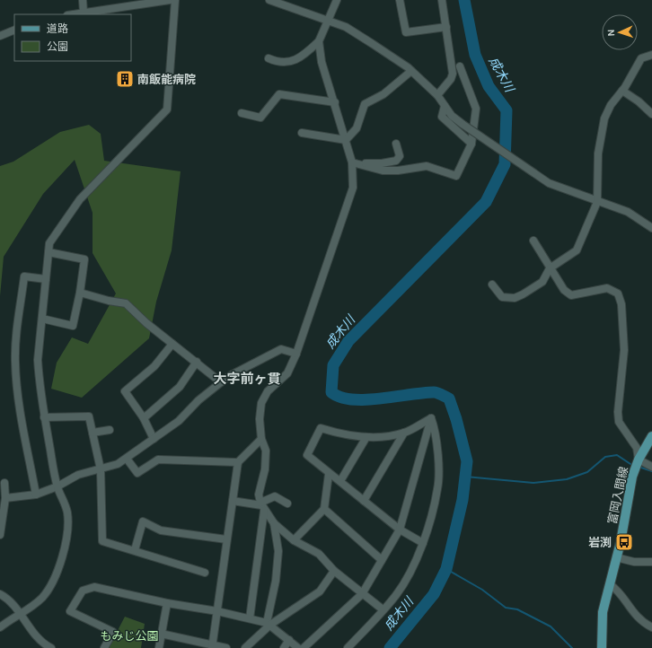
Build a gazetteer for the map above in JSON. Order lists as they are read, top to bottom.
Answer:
{
  "streets": {
    "main road": ["富岡入間線"]
  },
  "districts": ["大字前ヶ貫"],
  "water": ["成木川"],
  "parks": ["もみじ公園"],
  "places": {
    "building": ["南飯能病院"],
    "bus stop": ["岩渕"]
  },
  "legend": ["道路", "公園"],
  "north": "left"
}
